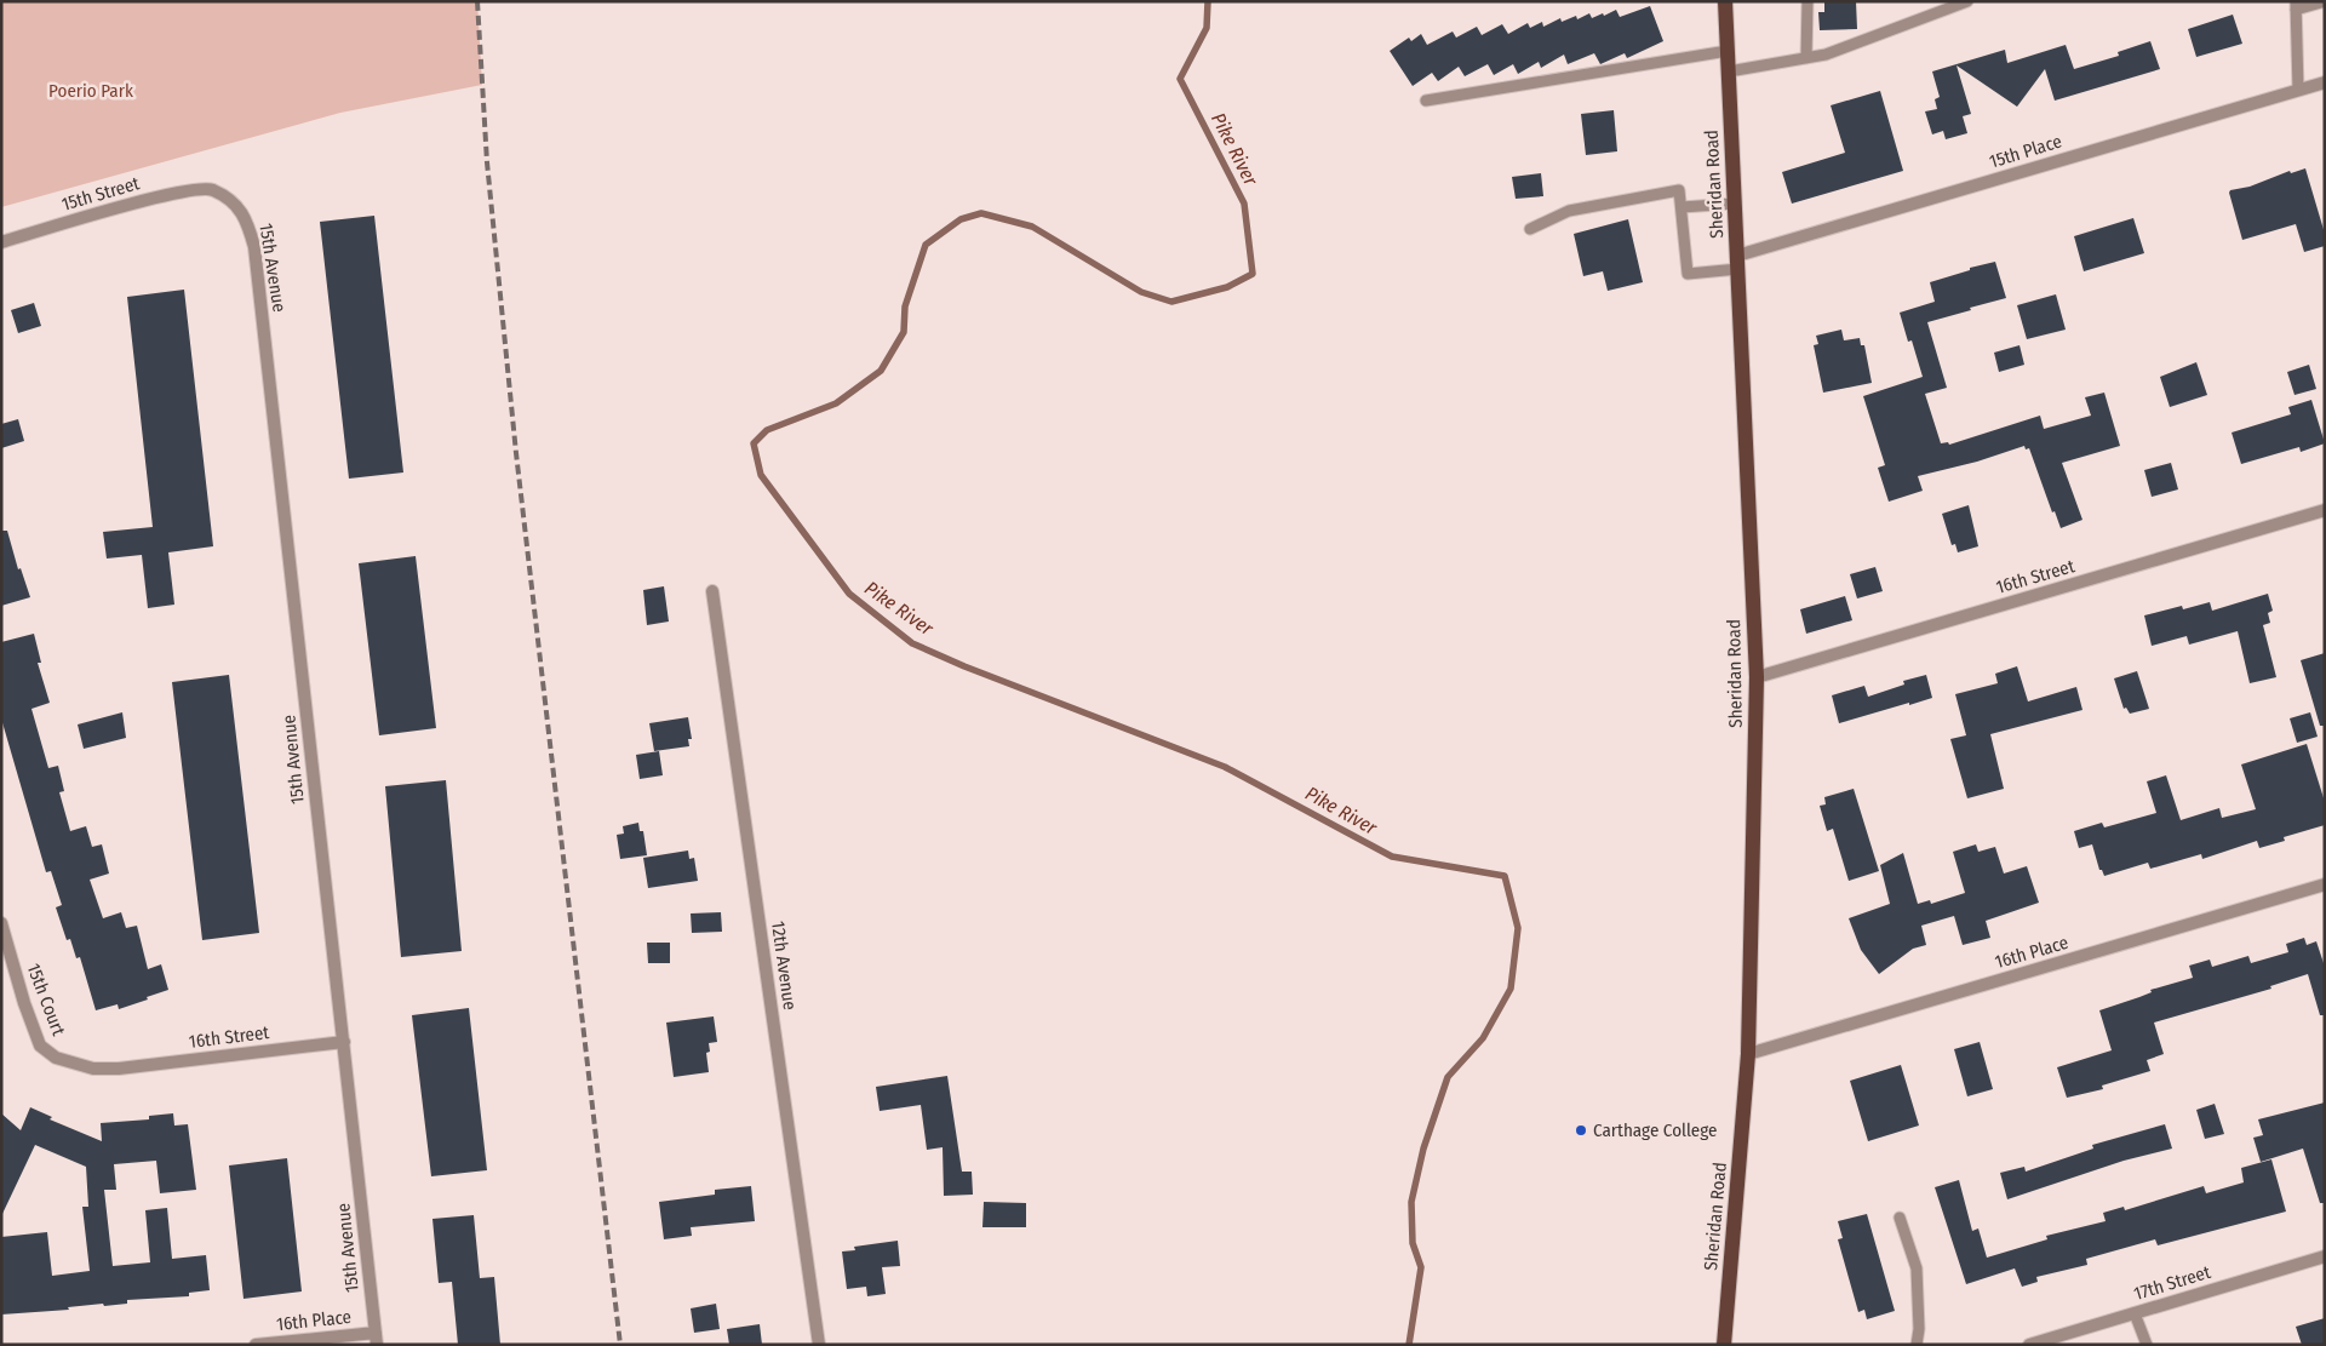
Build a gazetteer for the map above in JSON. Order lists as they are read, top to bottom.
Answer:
{
  "streets": {
    "main road": ["Sheridan Road"],
    "street": [
      "15th Place",
      "15th Street",
      "15th Avenue",
      "16th Street",
      "16th Place",
      "12th Avenue",
      "15th Court",
      "17th Street"
    ]
  },
  "crossings": [
    ["15th Place", "Sheridan Road"],
    ["Sheridan Road", "16th Street"],
    ["Sheridan Road", "16th Place"],
    ["15th Street", "15th Avenue"],
    ["15th Avenue", "16th Street"],
    ["15th Avenue", "16th Place"],
    ["16th Street", "15th Court"]
  ],
  "water": ["Pike River"],
  "parks": ["Poerio Park"],
  "places": ["Carthage College"]
}
